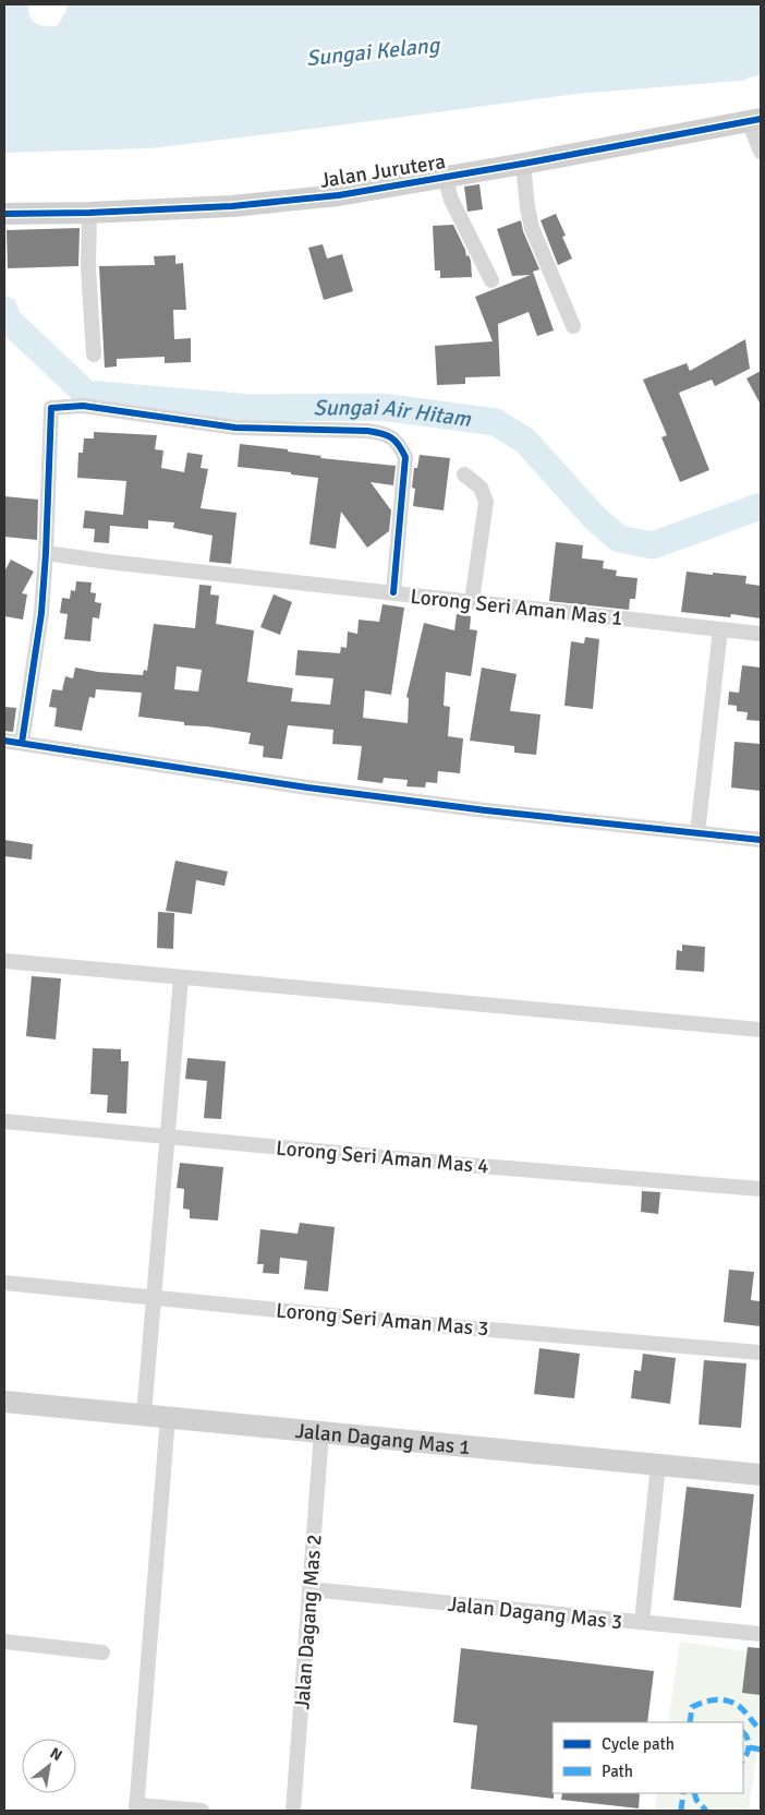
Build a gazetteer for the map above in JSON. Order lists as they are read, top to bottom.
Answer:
{
  "streets": {
    "street": [
      "Jalan Jurutera",
      "Lorong Seri Aman Mas 1",
      "Lorong Seri Aman Mas 4",
      "Lorong Seri Aman Mas 3",
      "Jalan Dagang Mas 1",
      "Jalan Dagang Mas 3",
      "Jalan Dagang Mas 2"
    ]
  },
  "crossings": [
    ["Jalan Dagang Mas 1", "Jalan Dagang Mas 2"],
    ["Jalan Dagang Mas 3", "Jalan Dagang Mas 2"]
  ],
  "water": ["Sungai Kelang", "Sungai Air Hitam"],
  "legend": ["Cycle path", "Path"],
  "north": "top right"
}
